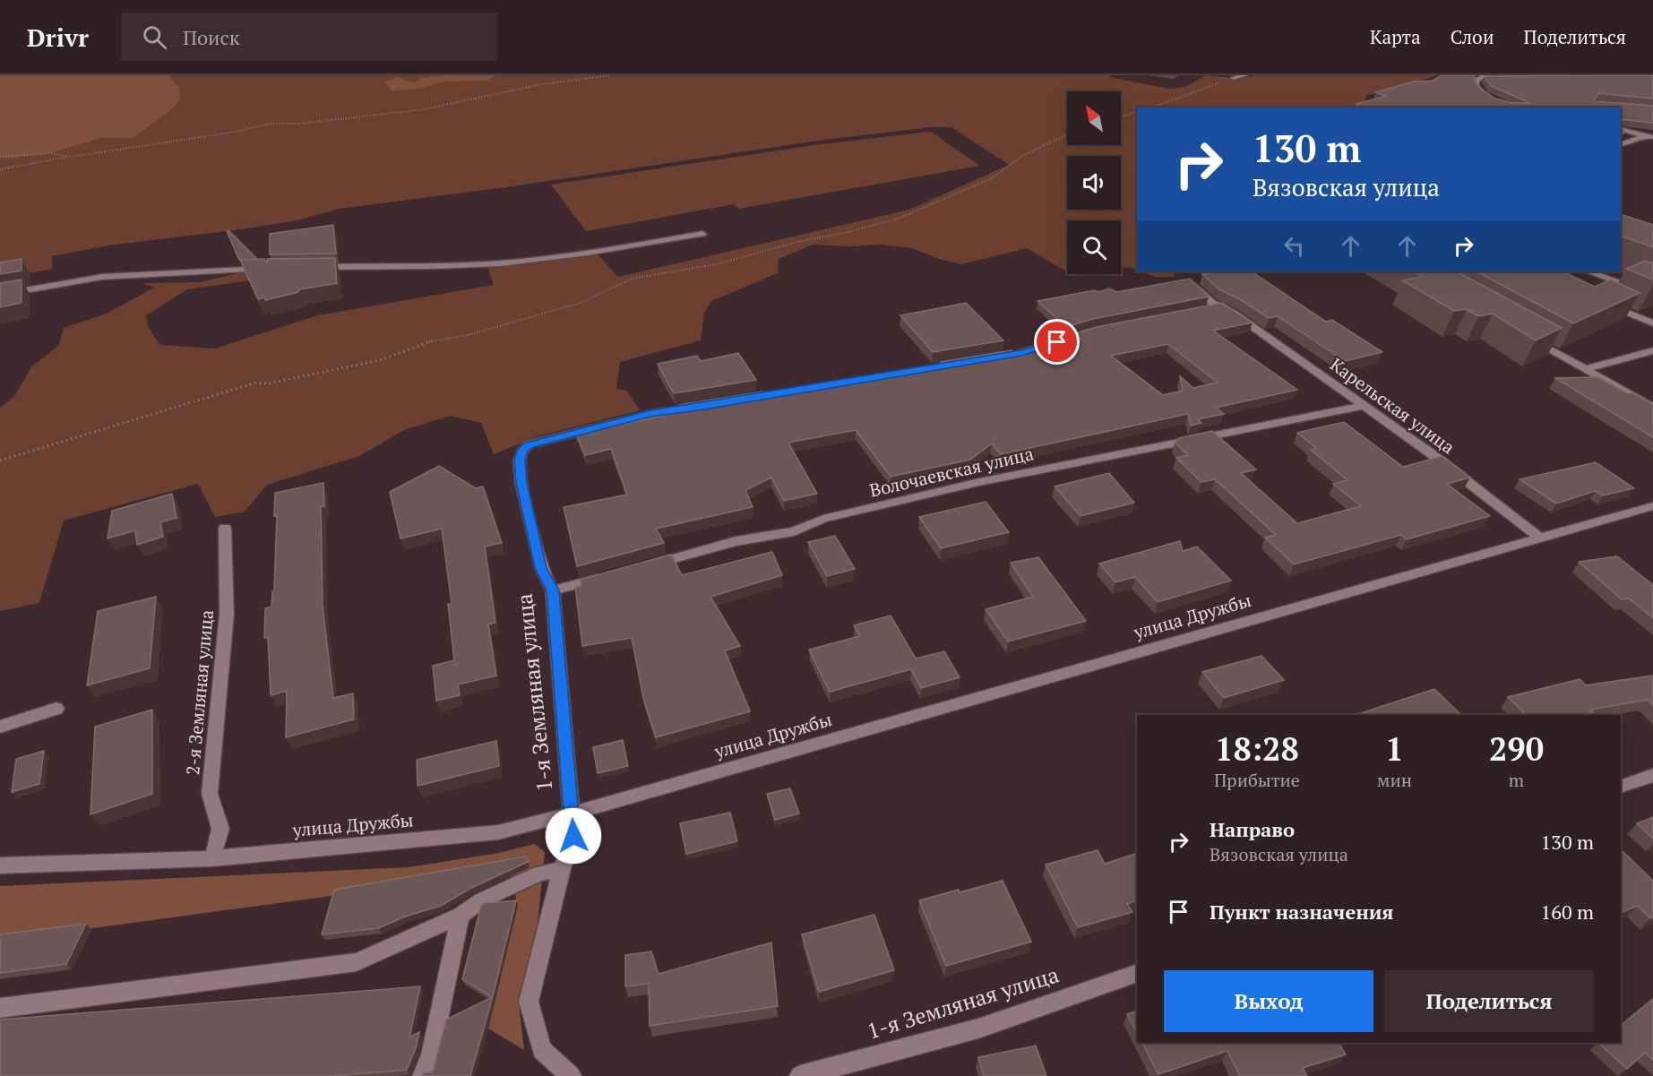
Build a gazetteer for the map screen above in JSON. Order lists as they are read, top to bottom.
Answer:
{
  "streets": {
    "street": [
      "Карельская улица",
      "Волочаевская улица",
      "улица Дружбы",
      "2-я Земляная улица",
      "1-я Земляная улица"
    ]
  },
  "crossings": [
    ["Карельская улица", "Волочаевская улица"],
    ["Карельская улица", "улица Дружбы"],
    ["улица Дружбы", "2-я Земляная улица"],
    ["улица Дружбы", "1-я Земляная улица"]
  ],
  "north": "top left",
  "page": {
    "header": "Drivr",
    "search": "Поиск",
    "nav": ["Карта", "Слои", "Поделиться"],
    "turn": ["130 m", "Вязовская улица"],
    "eta": [
      "18:28",
      "Прибытие",
      "1",
      "мин",
      "290",
      "m"
    ],
    "list": [
      {
        "name": "Направо",
        "note": "Вязовская улица",
        "value": "130 m"
      },
      {
        "name": "Пункт назначения",
        "value": "160 m"
      }
    ],
    "buttons": ["Выход", "Поделиться"]
  }
}
